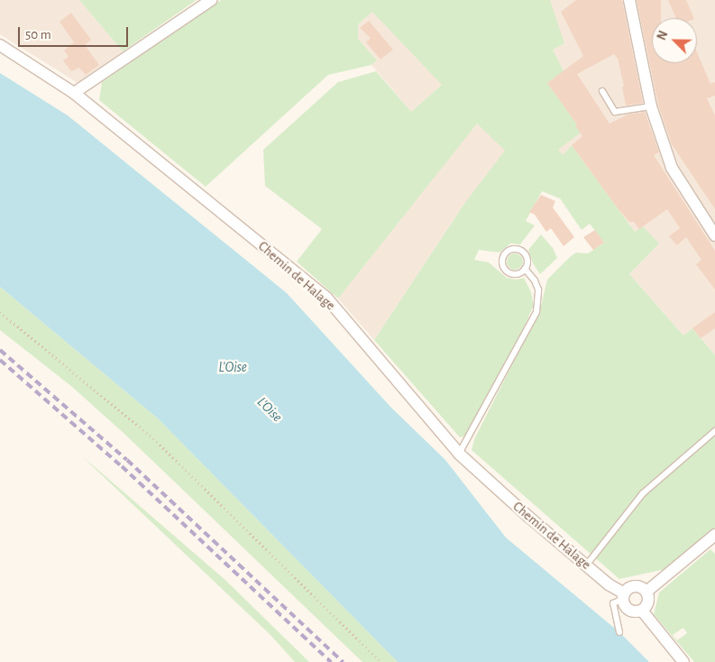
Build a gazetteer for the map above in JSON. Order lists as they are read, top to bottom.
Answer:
{
  "streets": {
    "street": ["Chemin de Halage"]
  },
  "water": ["L’Oise", "L'Oise"],
  "scale_bar": "50 m",
  "north": "top left"
}
